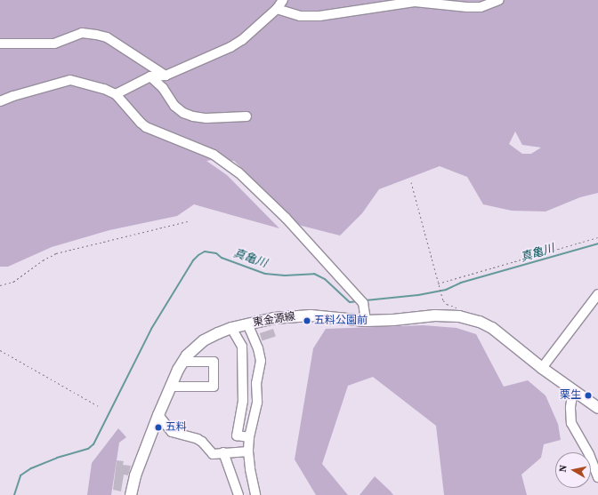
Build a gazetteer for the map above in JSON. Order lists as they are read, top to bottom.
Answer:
{
  "streets": {
    "main road": ["東金源線"]
  },
  "water": ["真亀川"],
  "places": ["五料公園前", "栗生", "五料"],
  "north": "left"
}
